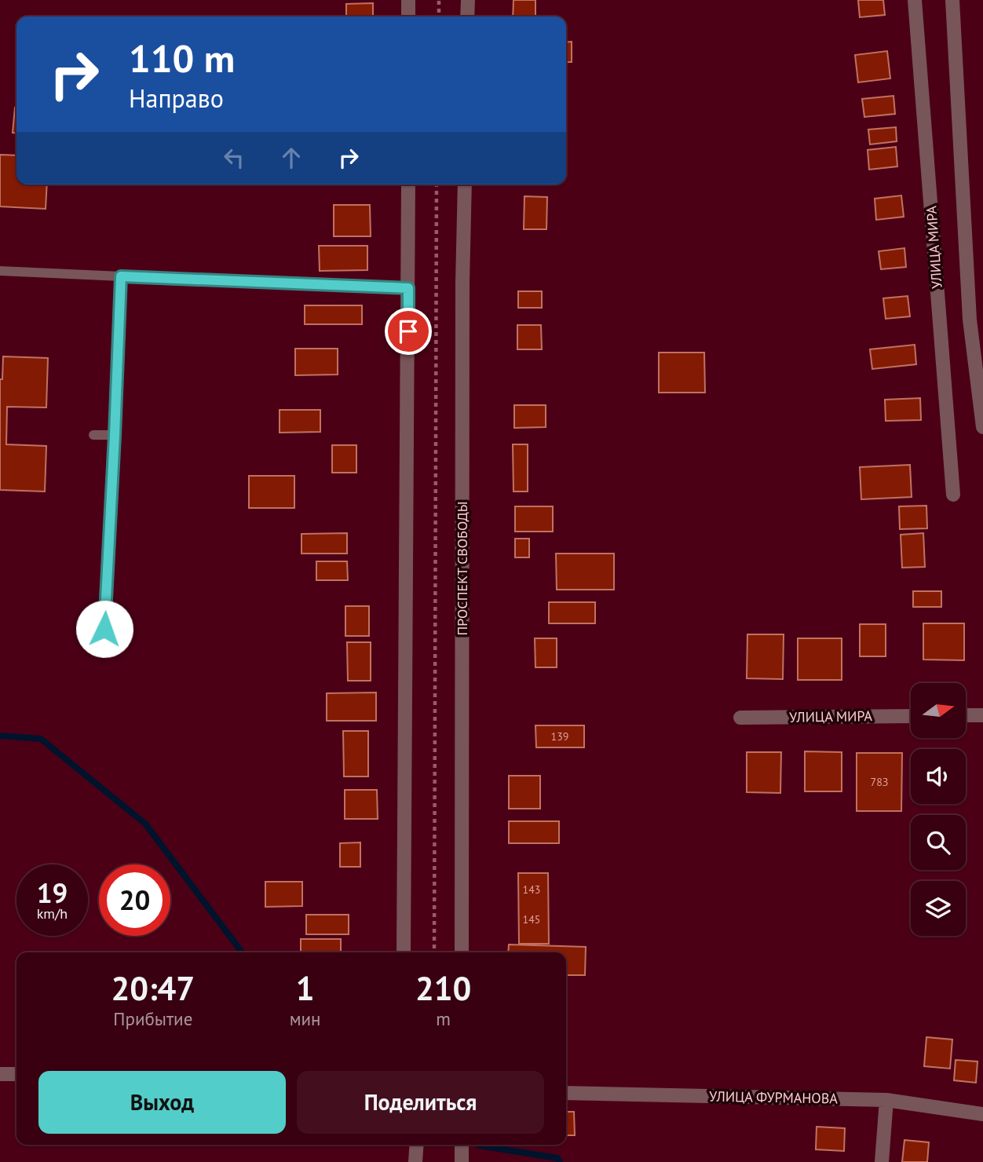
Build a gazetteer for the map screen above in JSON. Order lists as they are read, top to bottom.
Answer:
{
  "streets": {
    "street": ["УЛИЦА МИРА", "ПРОСПЕКТ СВОБОДЫ", "УЛИЦА ФУРМАНОВА"]
  },
  "house_numbers": [
    "139",
    "78З",
    "143",
    "145"
  ],
  "north": "right",
  "page": {
    "turn": ["110 m", "Направо"],
    "speed": "19 km/h",
    "limit": "20",
    "eta": [
      "20:47",
      "Прибытие",
      "1",
      "мин",
      "210",
      "m"
    ],
    "buttons": ["Выход", "Поделиться"]
  }
}
